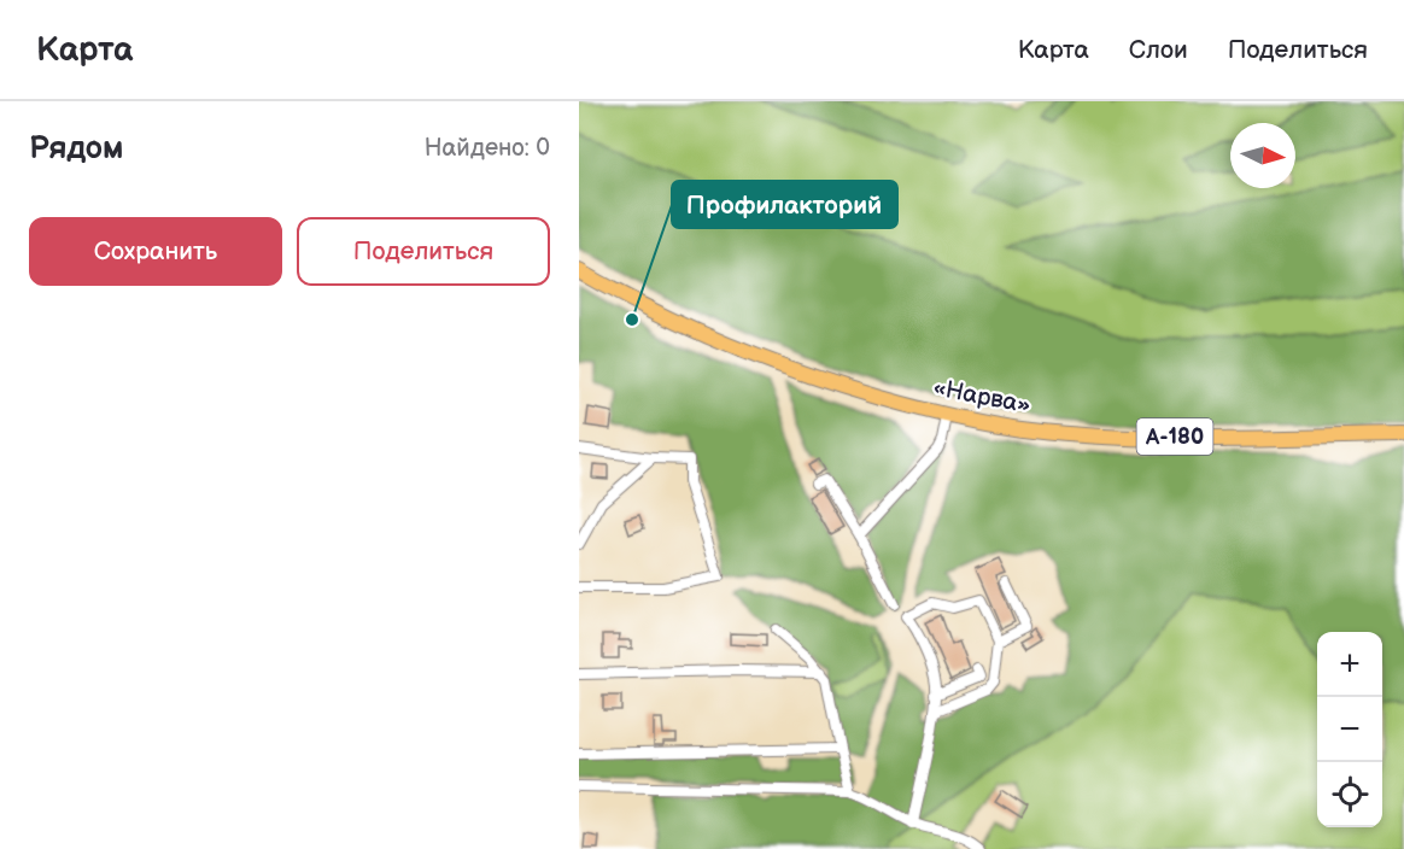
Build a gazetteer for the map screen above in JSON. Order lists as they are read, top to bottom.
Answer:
{
  "streets": {
    "highway": ["«Нарва»", "А-180"]
  },
  "places": ["Профилакторий"],
  "north": "right",
  "page": {
    "header": "Карта",
    "nav": ["Карта", "Слои", "Поделиться"],
    "heading": ["Рядом", "Найдено: 0"],
    "buttons": ["Сохранить", "Поделиться"],
    "map_buttons": ["+", "−"]
  }
}
